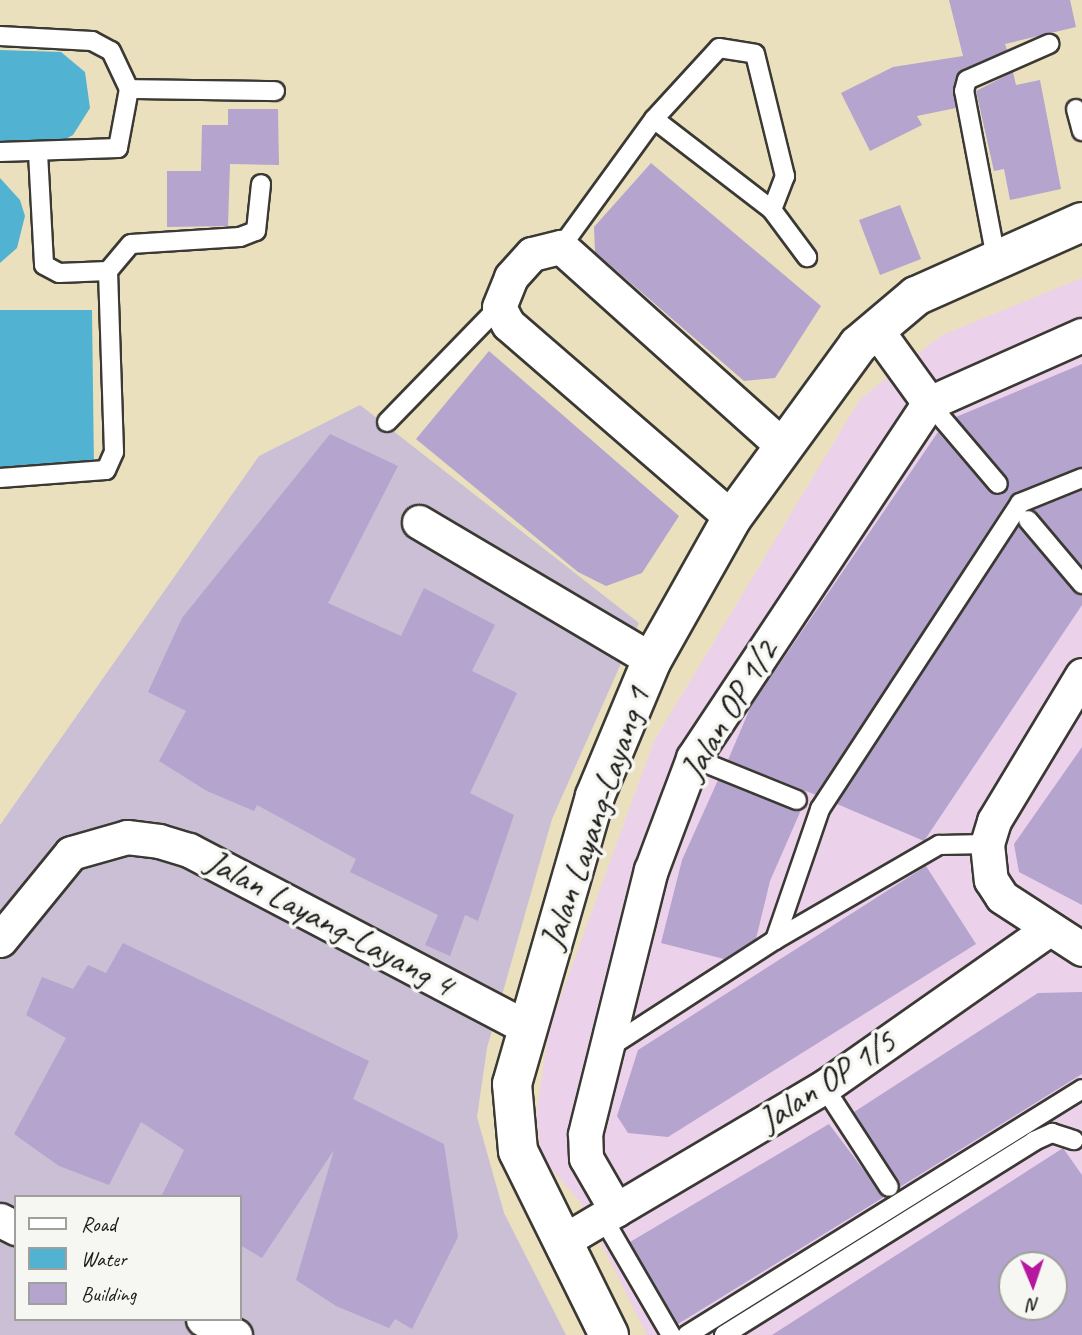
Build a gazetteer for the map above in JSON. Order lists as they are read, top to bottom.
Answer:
{
  "streets": {
    "street": [
      "Jalan OP 1/2",
      "Jalan Layang-Layang 1",
      "Jalan Layang-Layang 4",
      "Jalan OP 1/5"
    ]
  },
  "crossings": [
    ["Jalan OP 1/2", "Jalan OP 1/5"],
    ["Jalan Layang-Layang 1", "Jalan Layang-Layang 4"],
    ["Jalan Layang-Layang 1", "Jalan OP 1/5"]
  ],
  "legend": ["Road", "Water", "Building"],
  "north": "bottom"
}
